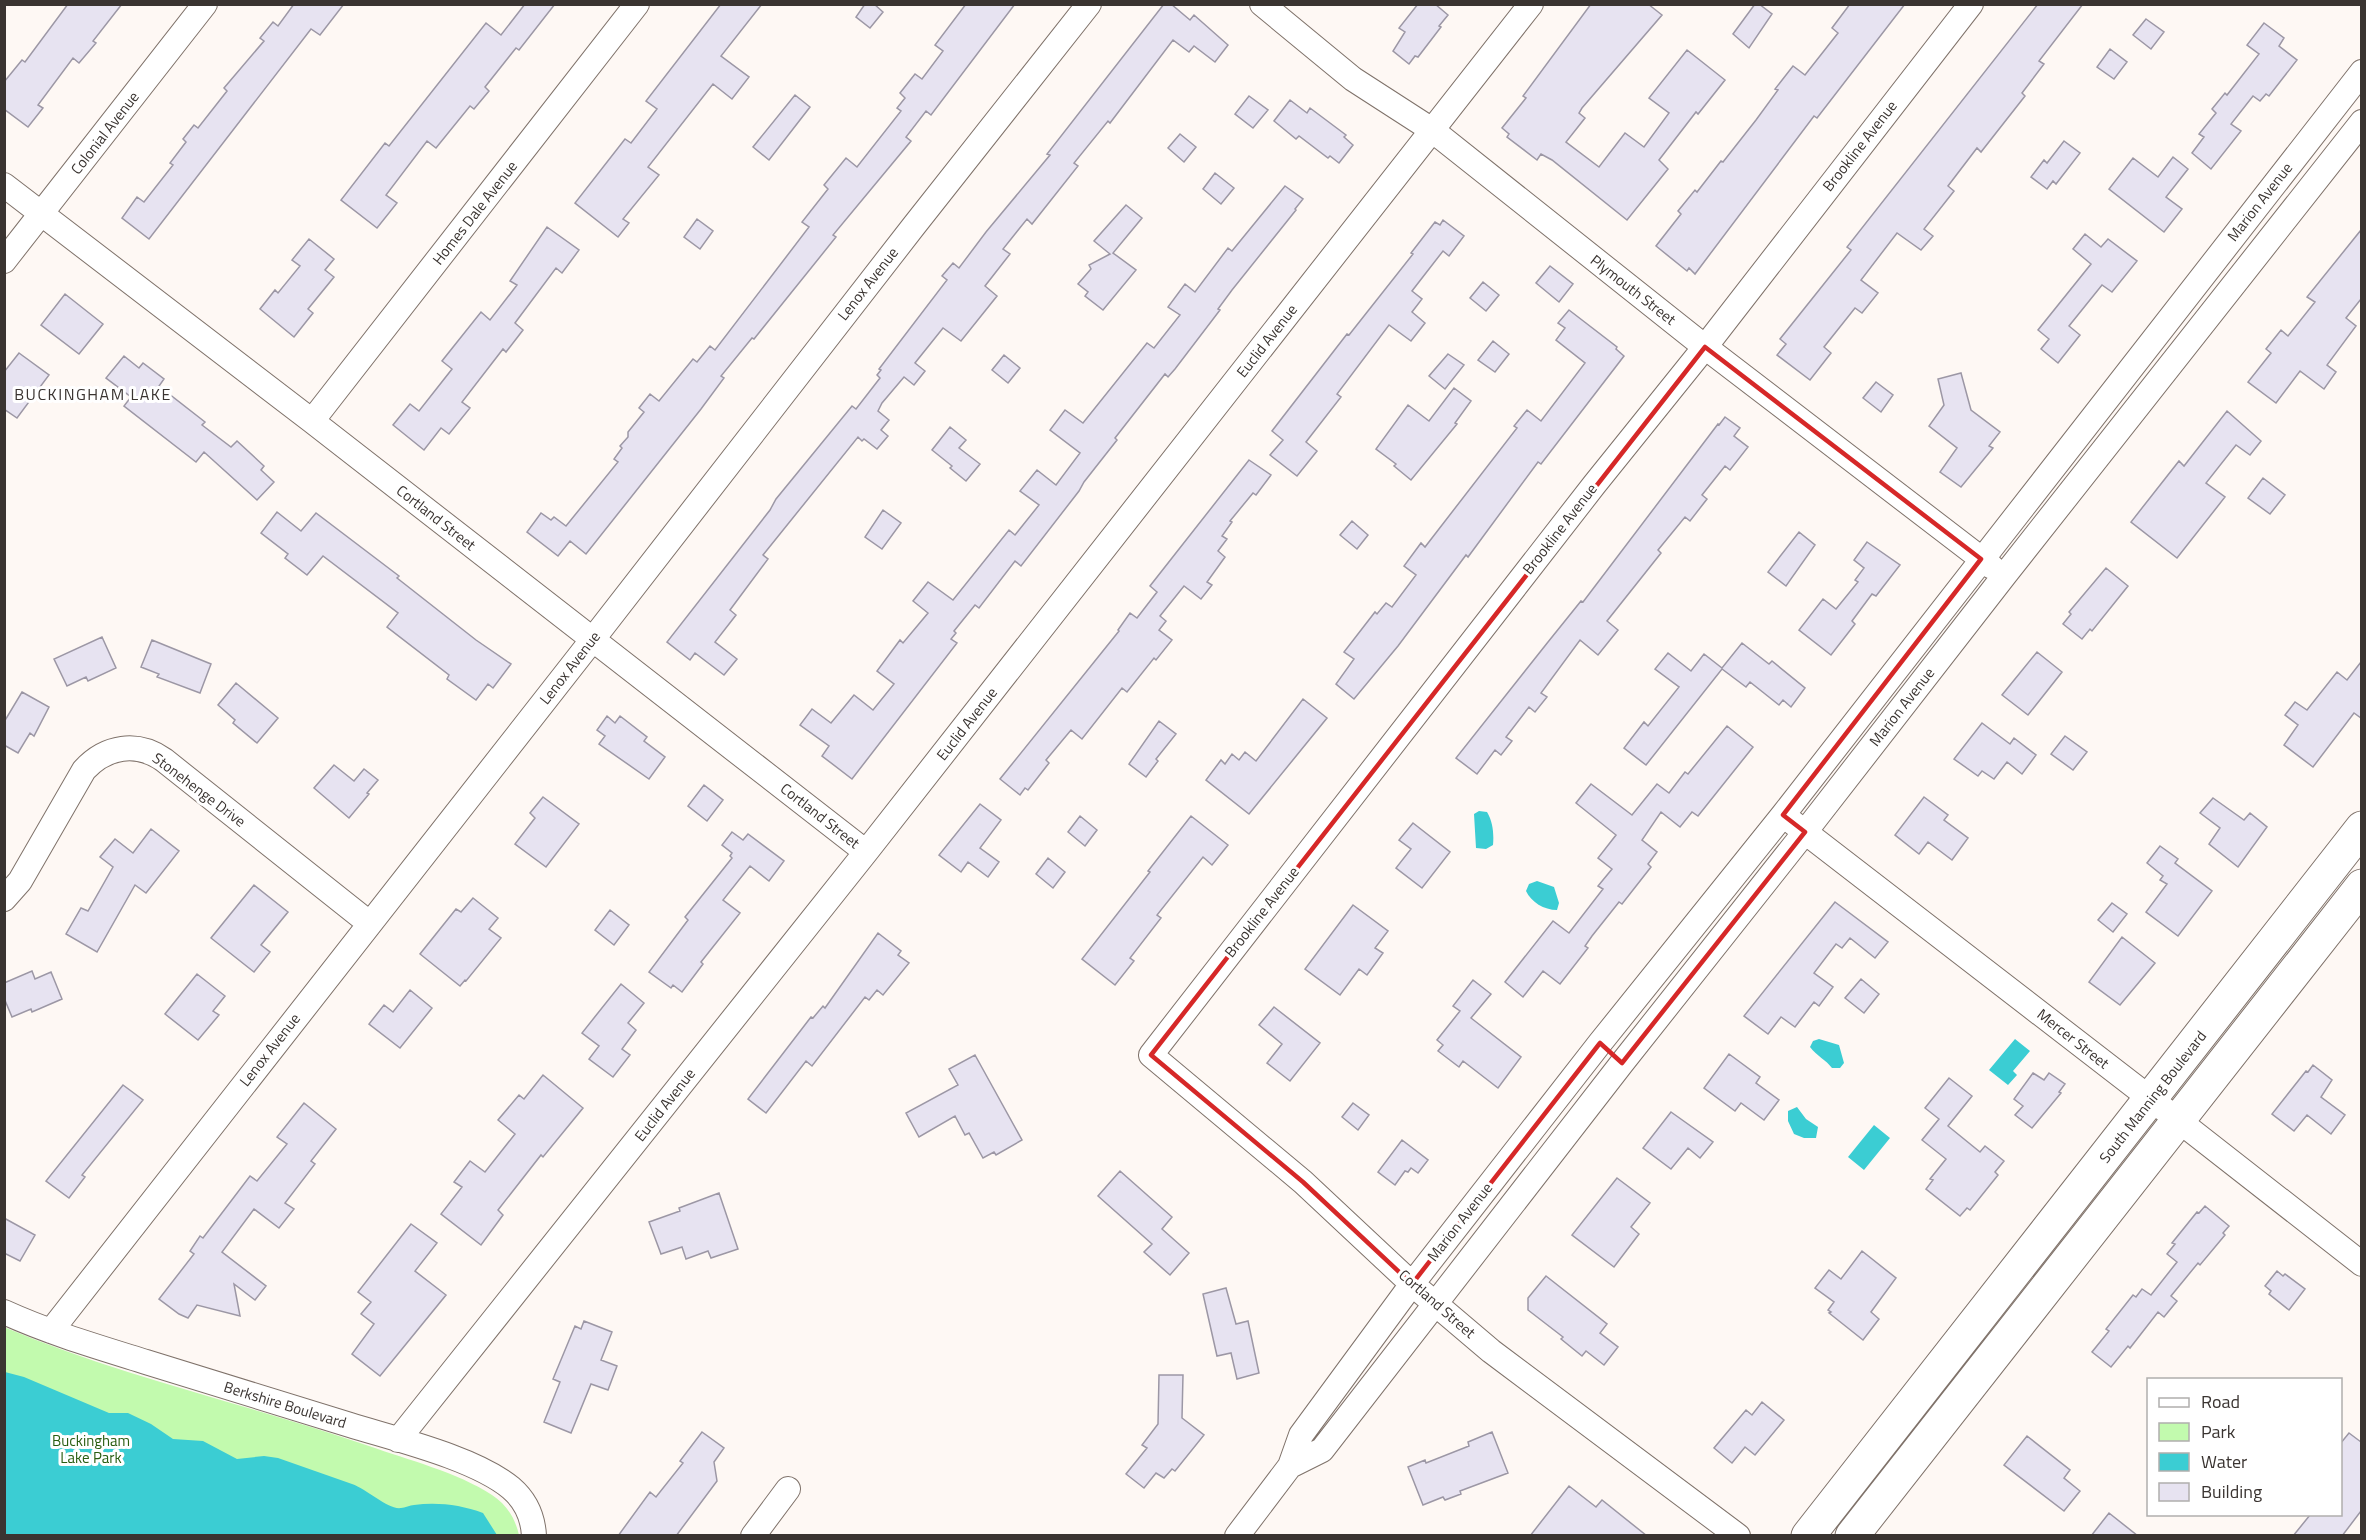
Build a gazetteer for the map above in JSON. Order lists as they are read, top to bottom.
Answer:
{
  "streets": {
    "street": [
      "Colonial Avenue",
      "Brookline Avenue",
      "Marion Avenue",
      "Homes Dale Avenue",
      "Lenox Avenue",
      "Plymouth Street",
      "Euclid Avenue",
      "Cortland Street",
      "Stonehenge Drive",
      "Mercer Street",
      "South Manning Boulevard",
      "Berkshire Boulevard"
    ]
  },
  "crossings": [
    ["Colonial Avenue", "Cortland Street"],
    ["Brookline Avenue", "Plymouth Street"],
    ["Brookline Avenue", "Cortland Street"],
    ["Marion Avenue", "Plymouth Street"],
    ["Marion Avenue", "Cortland Street"],
    ["Marion Avenue", "Mercer Street"],
    ["Homes Dale Avenue", "Cortland Street"],
    ["Lenox Avenue", "Cortland Street"],
    ["Lenox Avenue", "Stonehenge Drive"],
    ["Lenox Avenue", "Berkshire Boulevard"],
    ["Plymouth Street", "Euclid Avenue"],
    ["Euclid Avenue", "Cortland Street"],
    ["Euclid Avenue", "Berkshire Boulevard"],
    ["Mercer Street", "South Manning Boulevard"]
  ],
  "districts": ["BUCKINGHAM LAKE"],
  "parks": ["Buckingham Lake Park"],
  "legend": [
    "Road",
    "Park",
    "Water",
    "Building"
  ]
}
